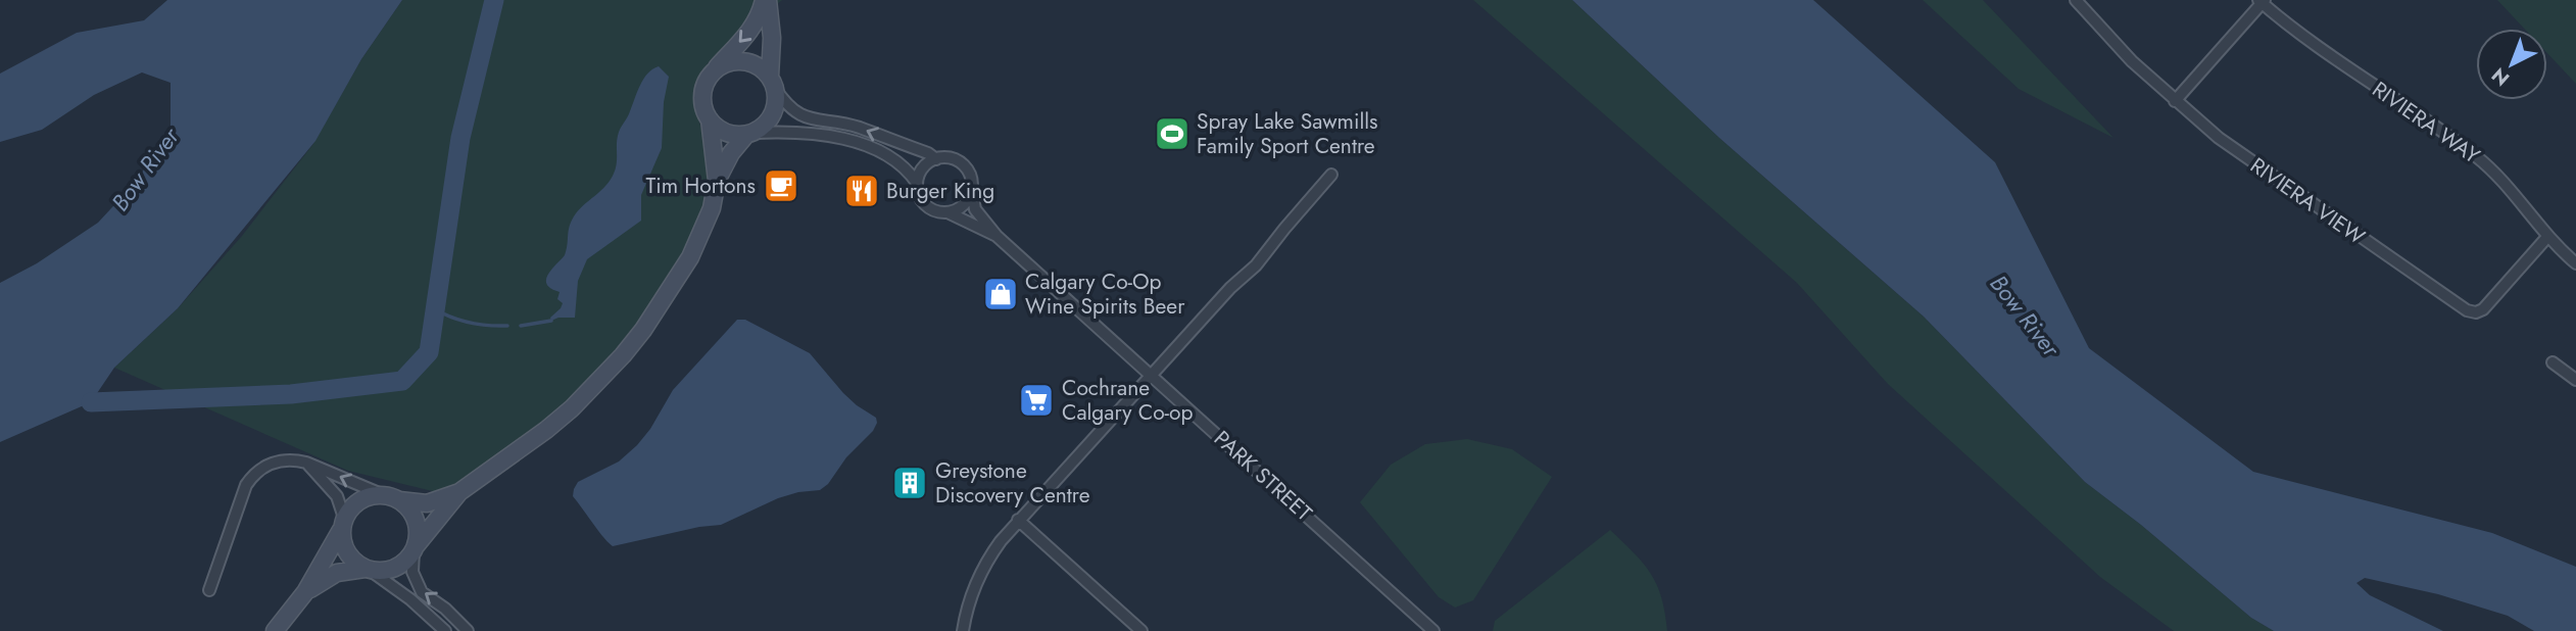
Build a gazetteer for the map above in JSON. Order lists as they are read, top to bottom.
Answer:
{
  "streets": {
    "street": ["RIVIERA WAY", "RIVIERA VIEW", "PARK STREET"]
  },
  "crossings": [
    ["RIVIERA WAY", "RIVIERA VIEW"]
  ],
  "water": ["Bow River"],
  "places": {
    "sports": ["Spray Lake Sawmills Family Sport Centre"],
    "cafe": ["Tim Hortons"],
    "restaurant": ["Burger King"],
    "shop": ["Calgary Co-Op Wine Spirits Beer"],
    "supermarket": ["Cochrane Calgary Co-op"],
    "building": ["Greystone Discovery Centre"]
  },
  "north": "bottom left"
}
